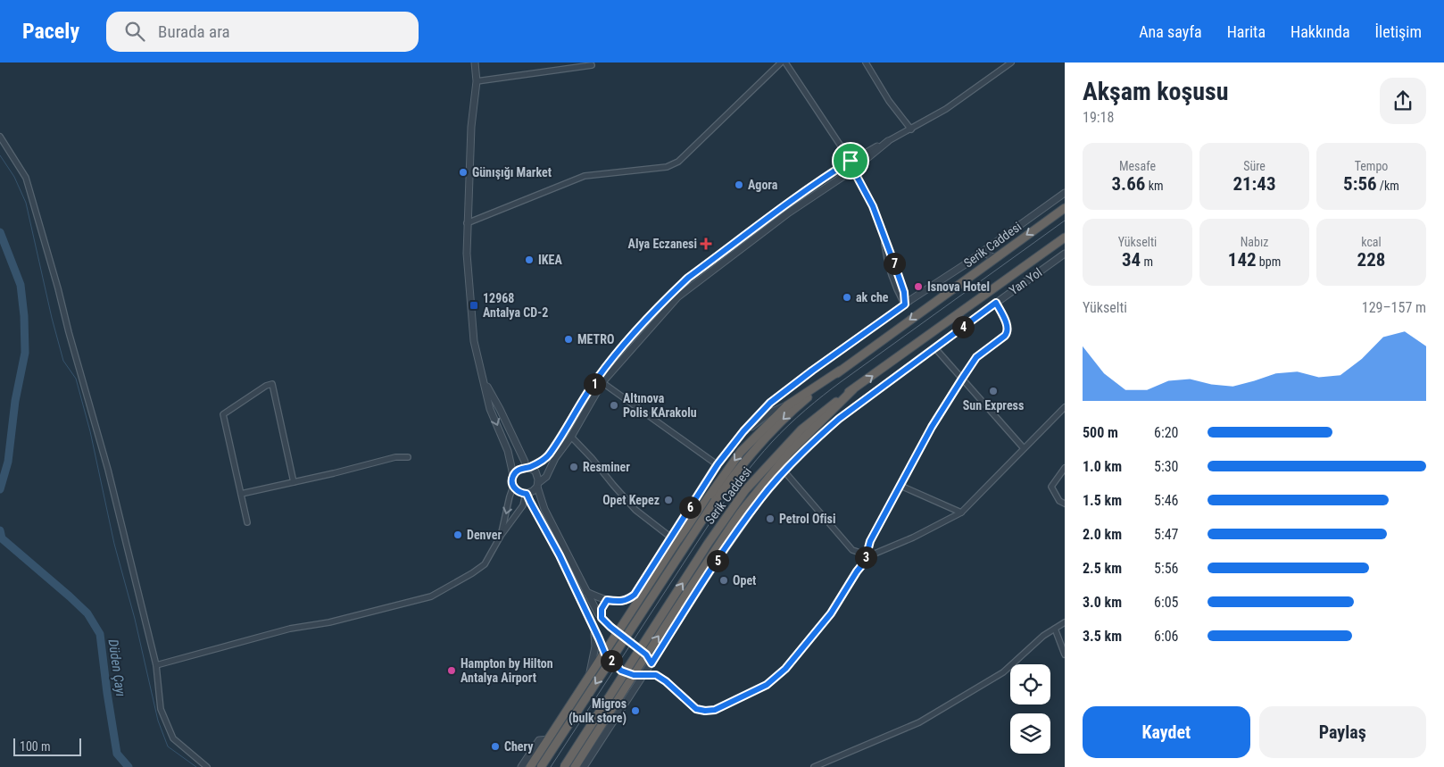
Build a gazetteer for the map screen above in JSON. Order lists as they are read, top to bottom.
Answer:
{
  "streets": {
    "highway": ["Serik Caddesi"],
    "street": ["Yan Yol"]
  },
  "water": ["Düden Çayı"],
  "places": {
    "other": [
      "Günışığı Market",
      "Agora",
      "IKEA",
      "Isnova Hotel",
      "ak che",
      "METRO",
      "Sun Express",
      "Altınova Polis KArakolu",
      "Resminer",
      "Opet Kepez",
      "Petrol Ofisi",
      "Denver",
      "Opet",
      "Hampton by Hilton Antalya Airport",
      "Migros (bulk store)",
      "Chery"
    ],
    "health": ["Alya Eczanesi"],
    "transit": ["12968 Antalya CD-2"]
  },
  "scale_bar": "100 m",
  "page": {
    "header": "Pacely",
    "search": "Burada ara",
    "nav": [
      "Ana sayfa",
      "Harita",
      "Hakkında",
      "İletişim"
    ],
    "heading": ["Akşam koşusu", "19:18"],
    "stats": [
      ["Mesafe", "3.66 km"],
      ["Süre", "21:43"],
      ["Tempo", "5:56 /km"],
      ["Yükselti", "34 m"],
      ["Nabız", "142 bpm"],
      ["kcal", "228"]
    ],
    "pins": [
      "7",
      "4",
      "1",
      "6",
      "3",
      "5",
      "2"
    ],
    "chart": ["Yükselti", "129–157 m"],
    "list": [
      {
        "name": "500 m",
        "note": "6:20"
      },
      {
        "name": "1.0 km",
        "note": "5:30"
      },
      {
        "name": "1.5 km",
        "note": "5:46"
      },
      {
        "name": "2.0 km",
        "note": "5:47"
      },
      {
        "name": "2.5 km",
        "note": "5:56"
      },
      {
        "name": "3.0 km",
        "note": "6:05"
      },
      {
        "name": "3.5 km",
        "note": "6:06"
      }
    ],
    "buttons": ["Kaydet", "Paylaş"],
    "scale": "100 m"
  }
}
